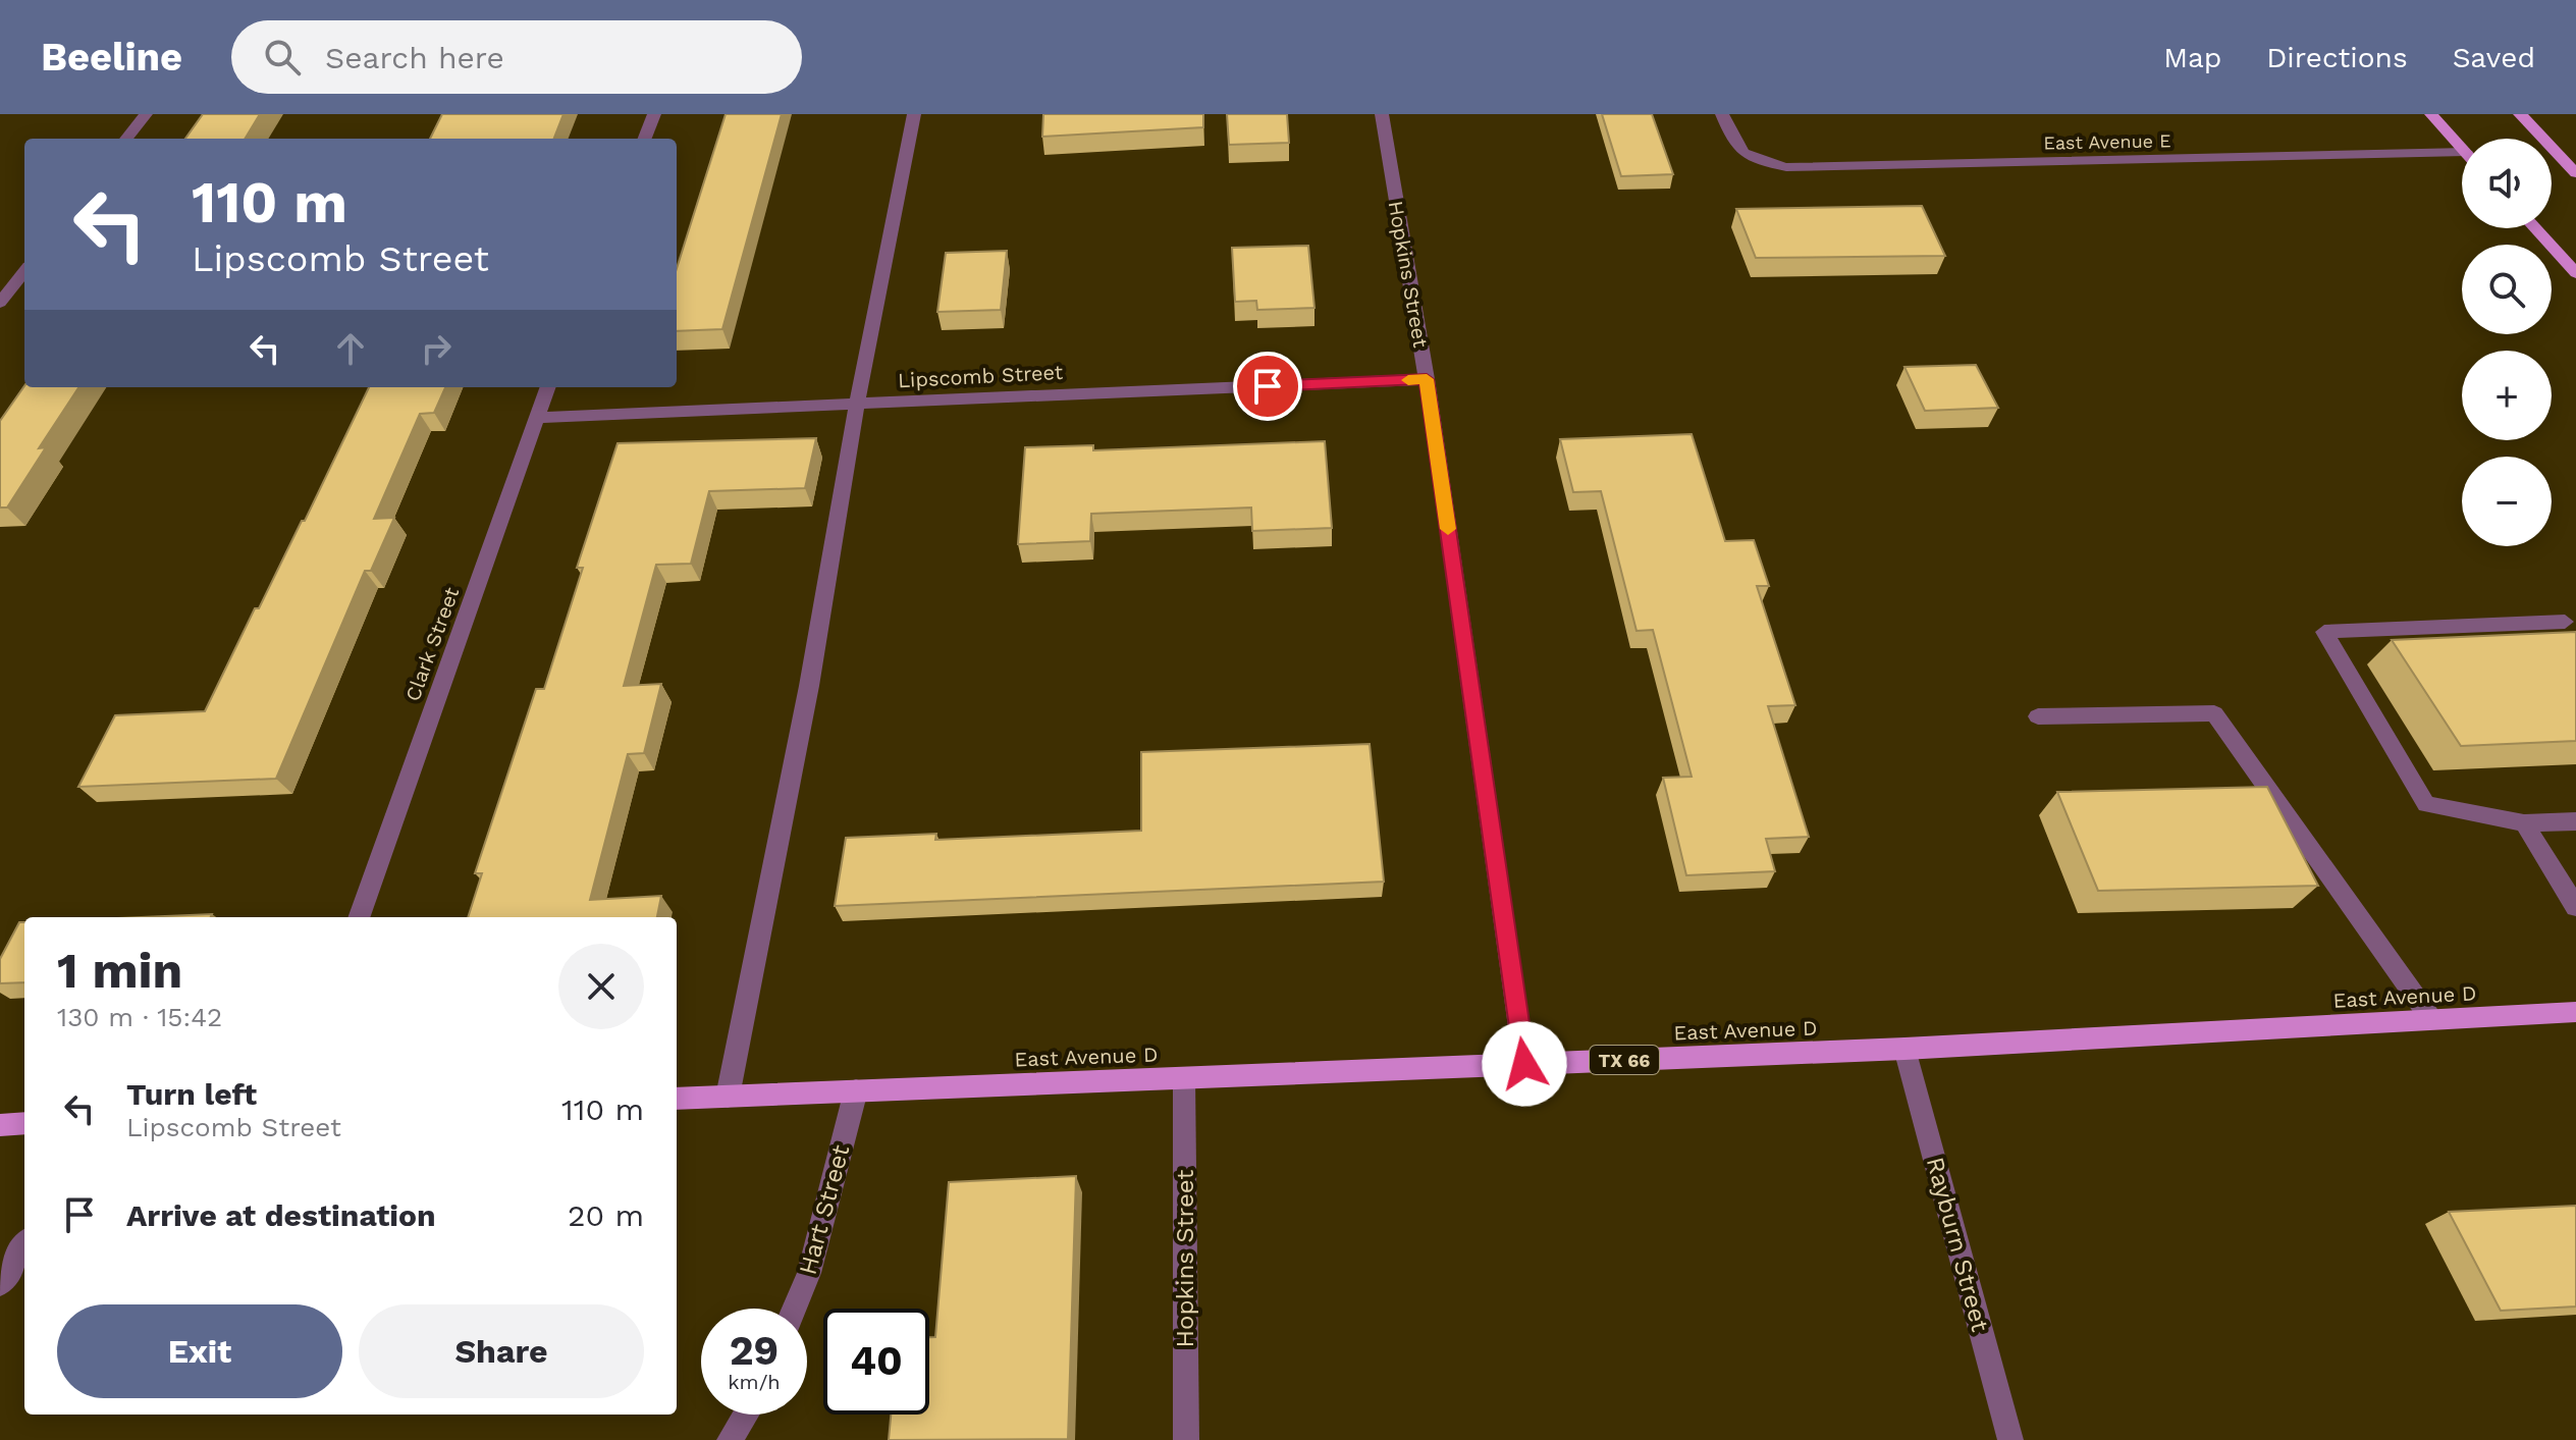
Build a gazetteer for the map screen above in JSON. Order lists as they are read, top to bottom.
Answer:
{
  "streets": {
    "main road": ["East Avenue D", "TX 66"],
    "street": [
      "East Avenue E",
      "Hopkins Street",
      "Lipscomb Street",
      "Clark Street",
      "Hart Street",
      "Rayburn Street"
    ]
  },
  "crossings": [
    ["Hopkins Street", "Lipscomb Street"],
    ["Hopkins Street", "East Avenue D"],
    ["Lipscomb Street", "Clark Street"],
    ["East Avenue D", "Hart Street"],
    ["East Avenue D", "Rayburn Street"]
  ],
  "page": {
    "header": "Beeline",
    "search": "Search here",
    "nav": ["Map", "Directions", "Saved"],
    "map_buttons": ["+", "−"],
    "turn": ["110 m", "Lipscomb Street"],
    "heading": ["1 min", "130 m · 15:42"],
    "list": [
      {
        "name": "Turn left",
        "note": "Lipscomb Street",
        "value": "110 m"
      },
      {
        "name": "Arrive at destination",
        "value": "20 m"
      }
    ],
    "buttons": ["Exit", "Share"],
    "speed": "29 km/h",
    "limit": "40"
  }
}
